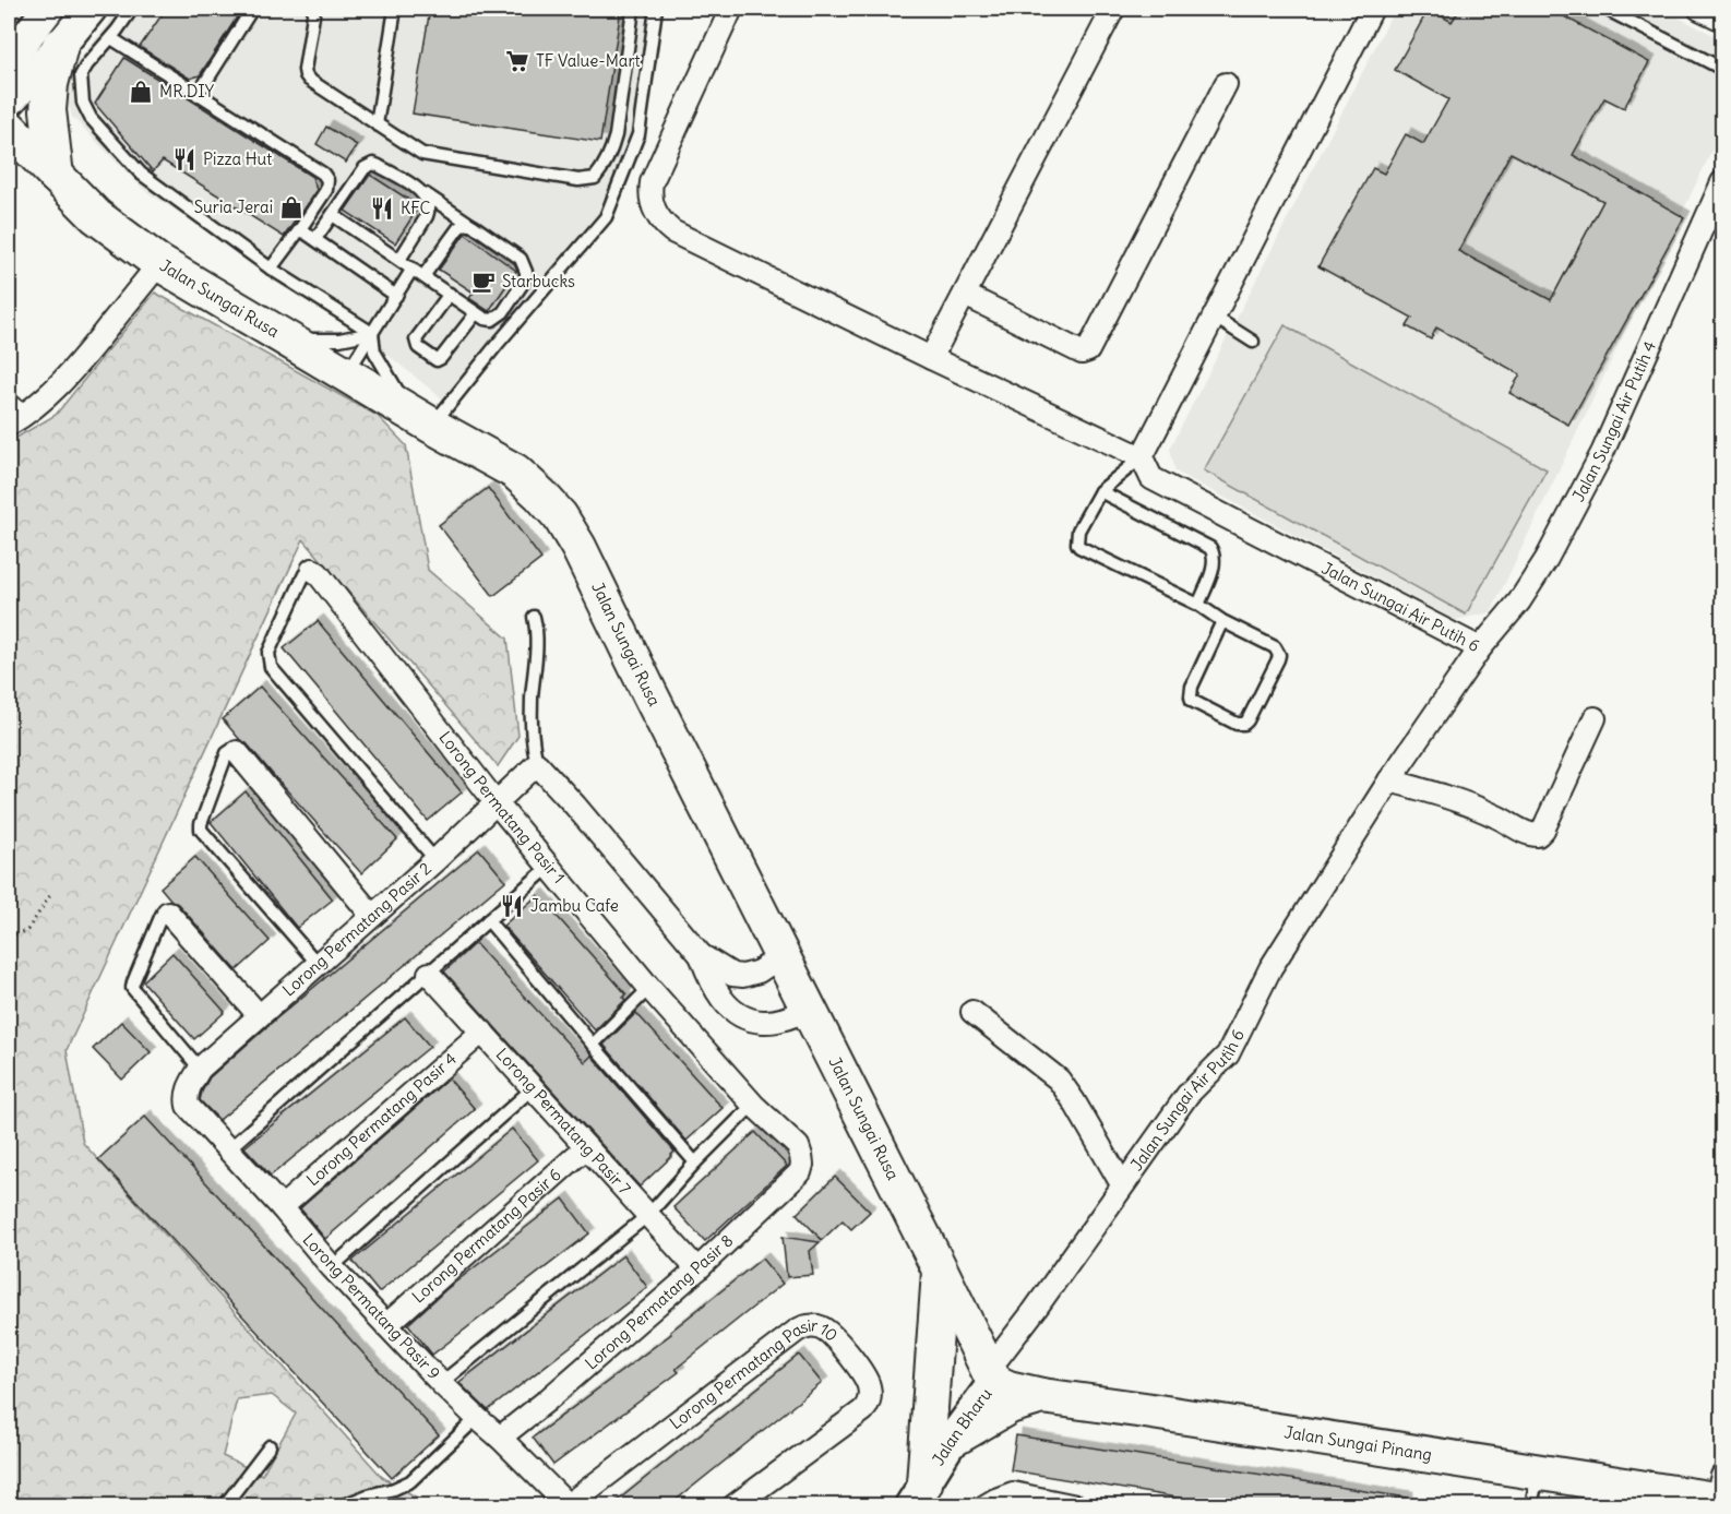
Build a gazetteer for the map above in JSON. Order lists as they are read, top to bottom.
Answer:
{
  "streets": {
    "main road": ["Jalan Sungai Rusa", "Jalan Sungai Pinang"],
    "street": [
      "Jalan Sungai Air Putih 4",
      "Jalan Sungai Air Putih 6",
      "Lorong Permatang Pasir 1",
      "Lorong Permatang Pasir 2",
      "Lorong Permatang Pasir 4",
      "Lorong Permatang Pasir 7",
      "Lorong Permatang Pasir 6",
      "Lorong Permatang Pasir 8",
      "Lorong Permatang Pasir 9",
      "Lorong Permatang Pasir 10",
      "Jalan Bharu"
    ]
  },
  "crossings": [
    ["Jalan Sungai Rusa", "Jalan Sungai Air Putih 6"],
    ["Jalan Sungai Rusa", "Jalan Bharu"],
    ["Jalan Sungai Rusa", "Jalan Sungai Pinang"],
    ["Jalan Sungai Air Putih 4", "Jalan Sungai Air Putih 6"],
    ["Jalan Sungai Air Putih 6", "Jalan Bharu"],
    ["Jalan Sungai Air Putih 6", "Jalan Sungai Pinang"],
    ["Lorong Permatang Pasir 1", "Lorong Permatang Pasir 2"],
    ["Lorong Permatang Pasir 1", "Lorong Permatang Pasir 8"],
    ["Lorong Permatang Pasir 2", "Lorong Permatang Pasir 9"],
    ["Lorong Permatang Pasir 4", "Lorong Permatang Pasir 7"],
    ["Lorong Permatang Pasir 4", "Lorong Permatang Pasir 9"],
    ["Lorong Permatang Pasir 7", "Lorong Permatang Pasir 6"],
    ["Lorong Permatang Pasir 7", "Lorong Permatang Pasir 8"],
    ["Lorong Permatang Pasir 6", "Lorong Permatang Pasir 9"],
    ["Lorong Permatang Pasir 8", "Lorong Permatang Pasir 9"],
    ["Lorong Permatang Pasir 9", "Lorong Permatang Pasir 10"],
    ["Jalan Bharu", "Jalan Sungai Pinang"]
  ],
  "places": {
    "supermarket": ["TF Value-Mart"],
    "shop": ["MR.DIY", "Suria Jerai"],
    "restaurant": ["Pizza Hut", "KFC", "Jambu Cafe"],
    "cafe": ["Starbucks"]
  }
}
